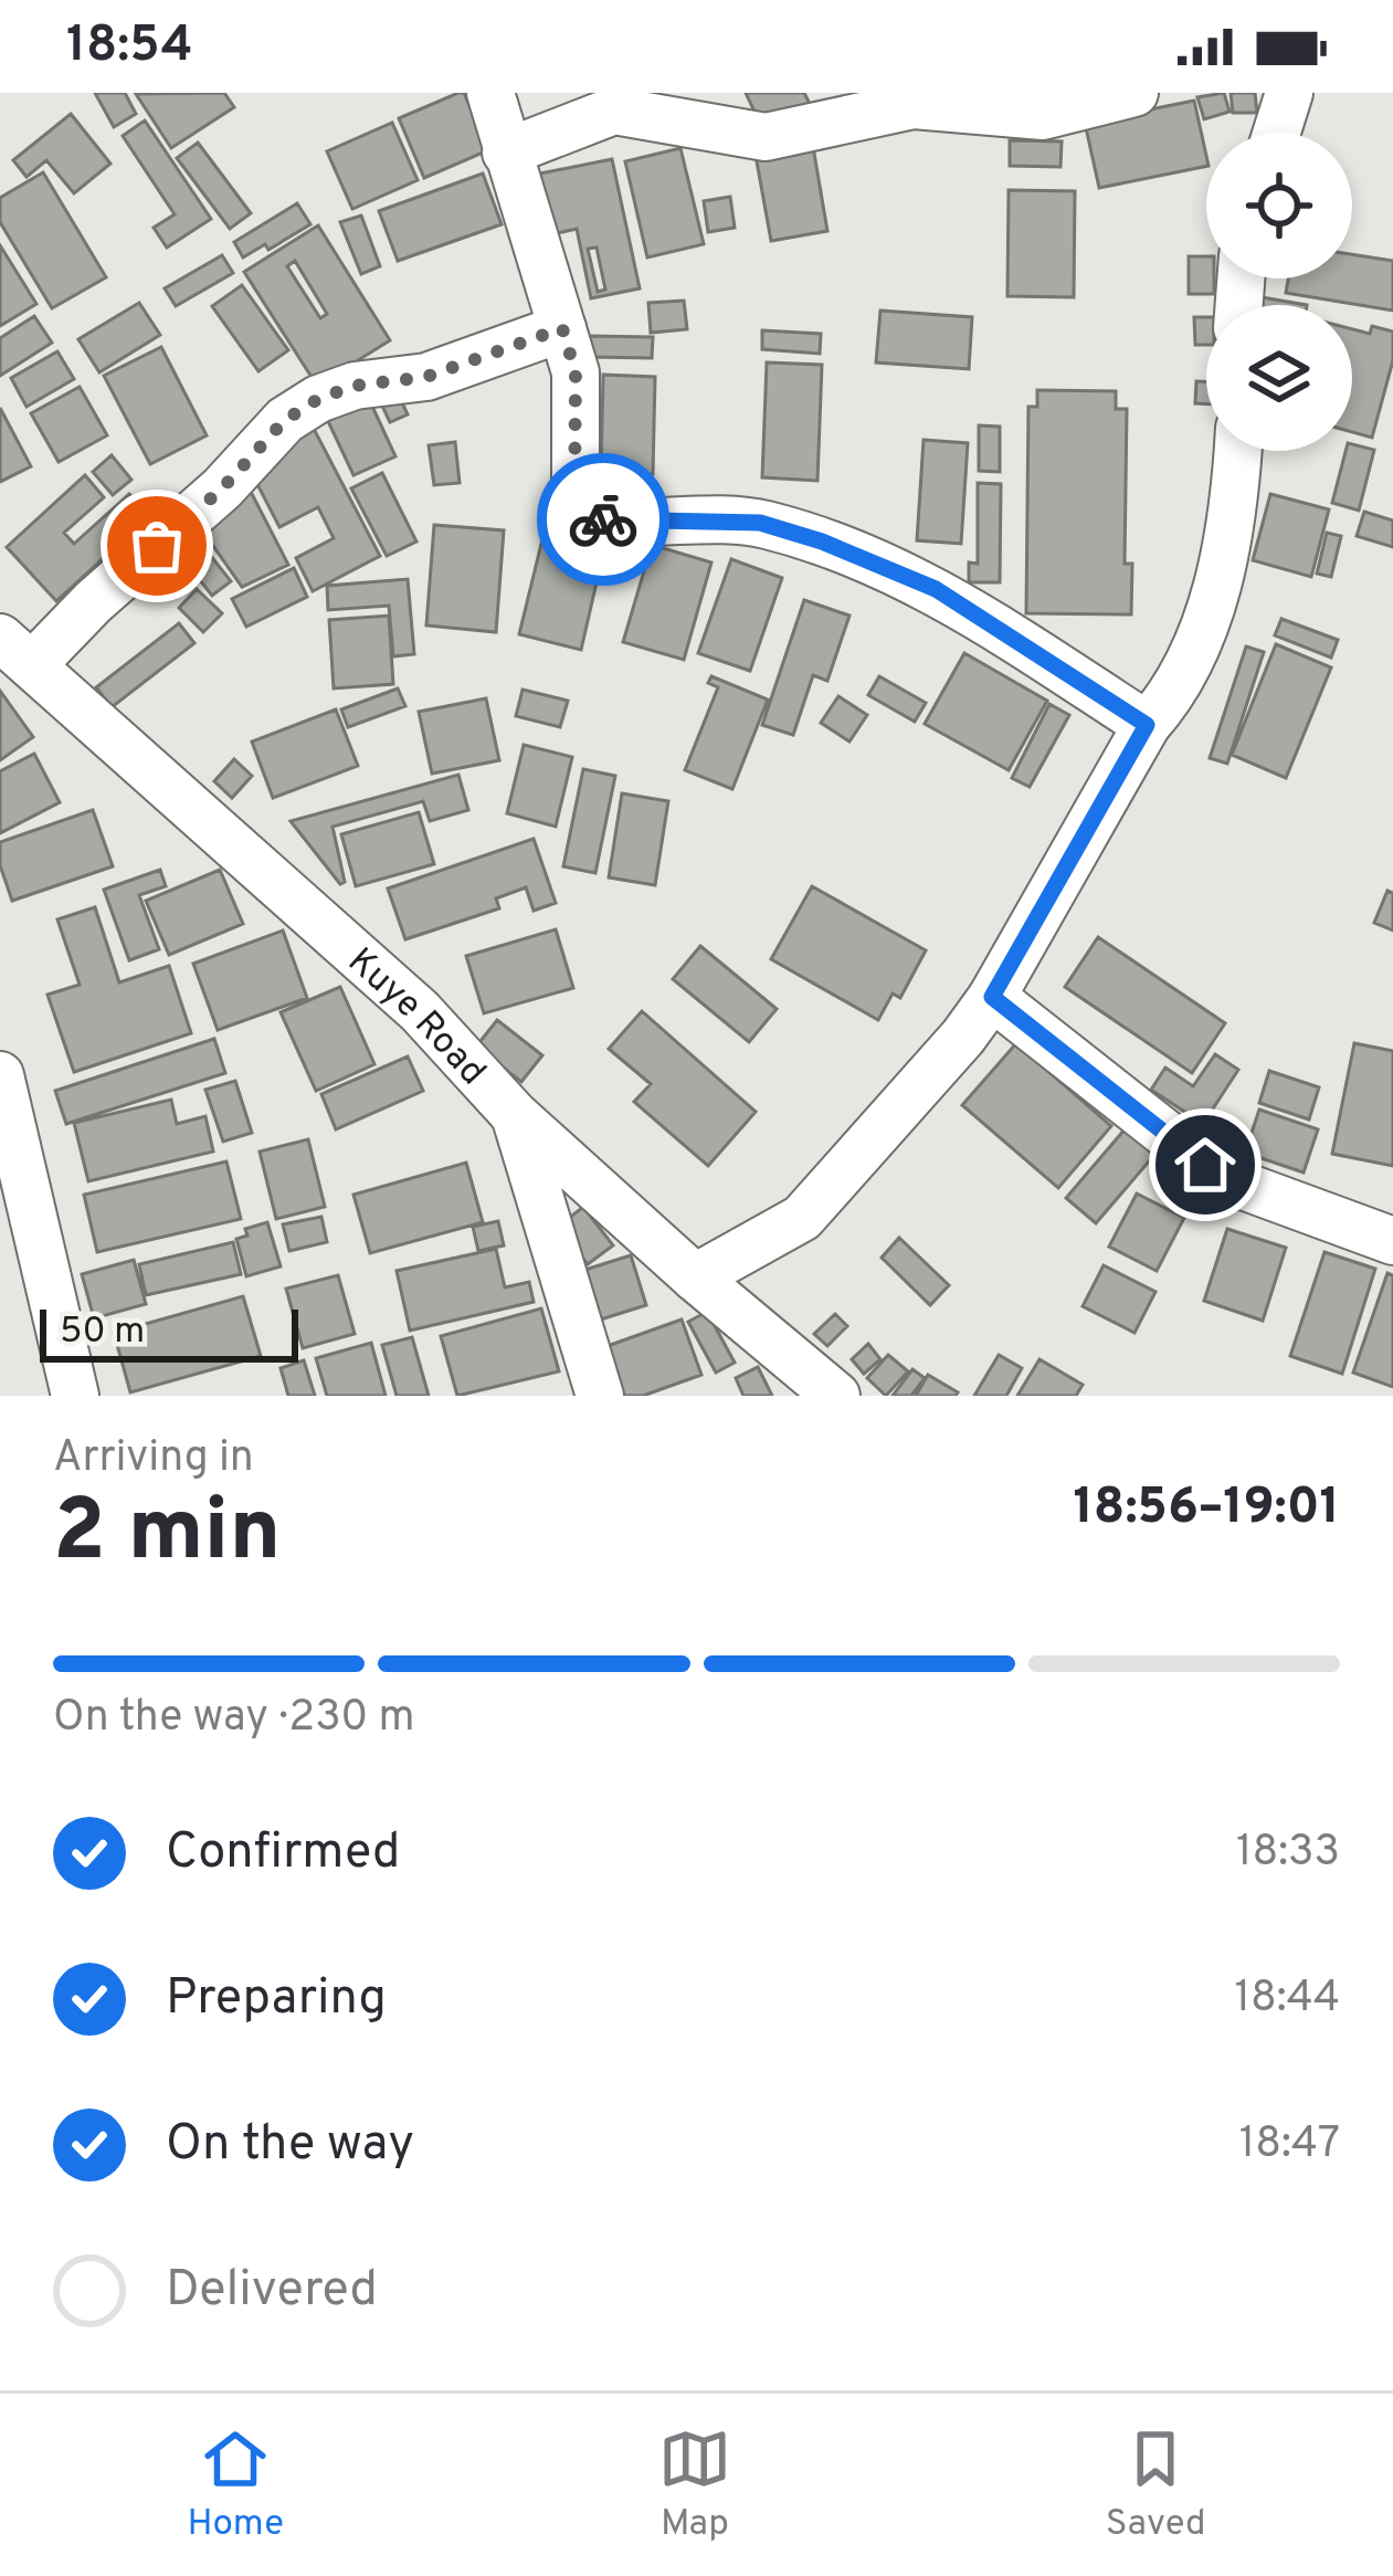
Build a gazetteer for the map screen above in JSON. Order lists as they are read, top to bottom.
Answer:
{
  "streets": {
    "street": ["Kuye Road"]
  },
  "scale_bar": "50 m",
  "page": {
    "status": "18:54",
    "scale": "50 m",
    "heading": ["2 min", "Arriving in", "18:56–19:01"],
    "bar": "On the way · 230 m",
    "list": [
      ["Confirmed", "18:33"],
      ["Preparing", "18:44"],
      ["On the way", "18:47"],
      "Delivered"
    ],
    "tabs": ["Home", "Map", "Saved"]
  }
}
